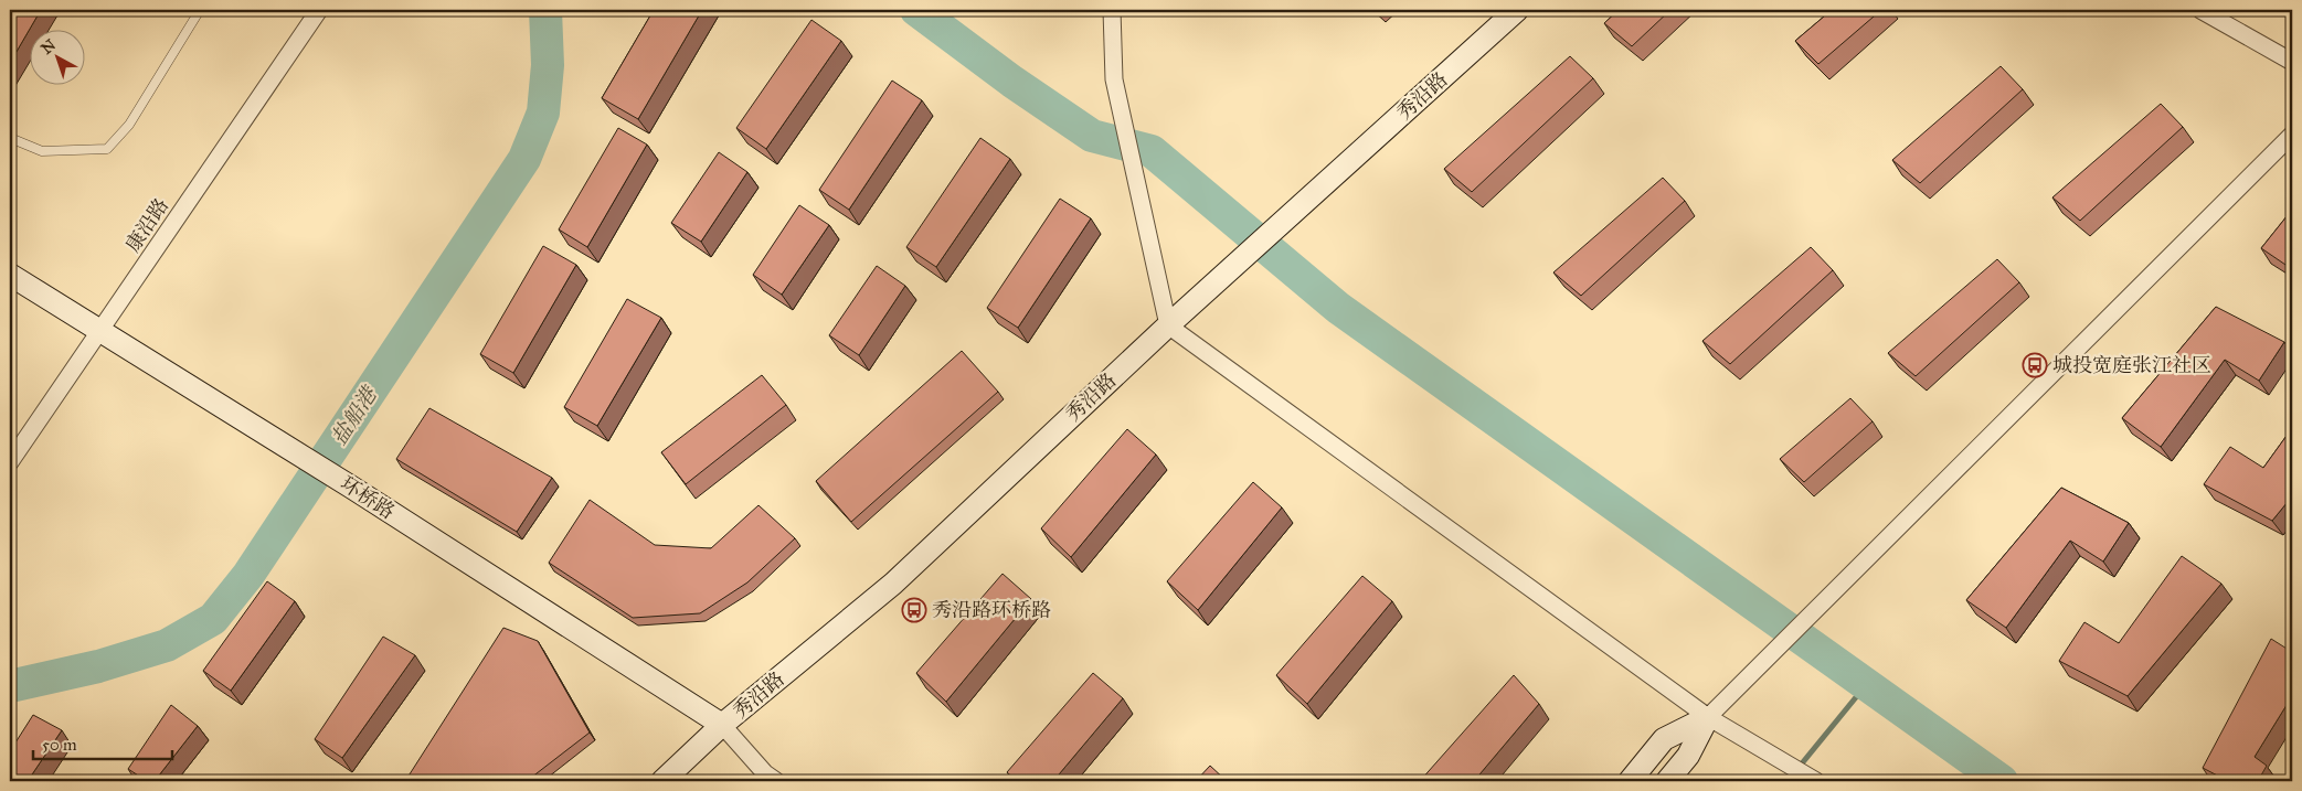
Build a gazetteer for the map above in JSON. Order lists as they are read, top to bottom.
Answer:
{
  "streets": {
    "main road": ["秀沿路", "环桥路"],
    "street": ["康沿路"]
  },
  "crossings": [
    ["秀沿路", "环桥路"],
    ["康沿路", "环桥路"]
  ],
  "water": ["盐船港"],
  "places": {
    "bus stop": ["城投宽庭张江社区", "秀沿路环桥路"]
  },
  "scale_bar": "50 m",
  "north": "top left"
}
